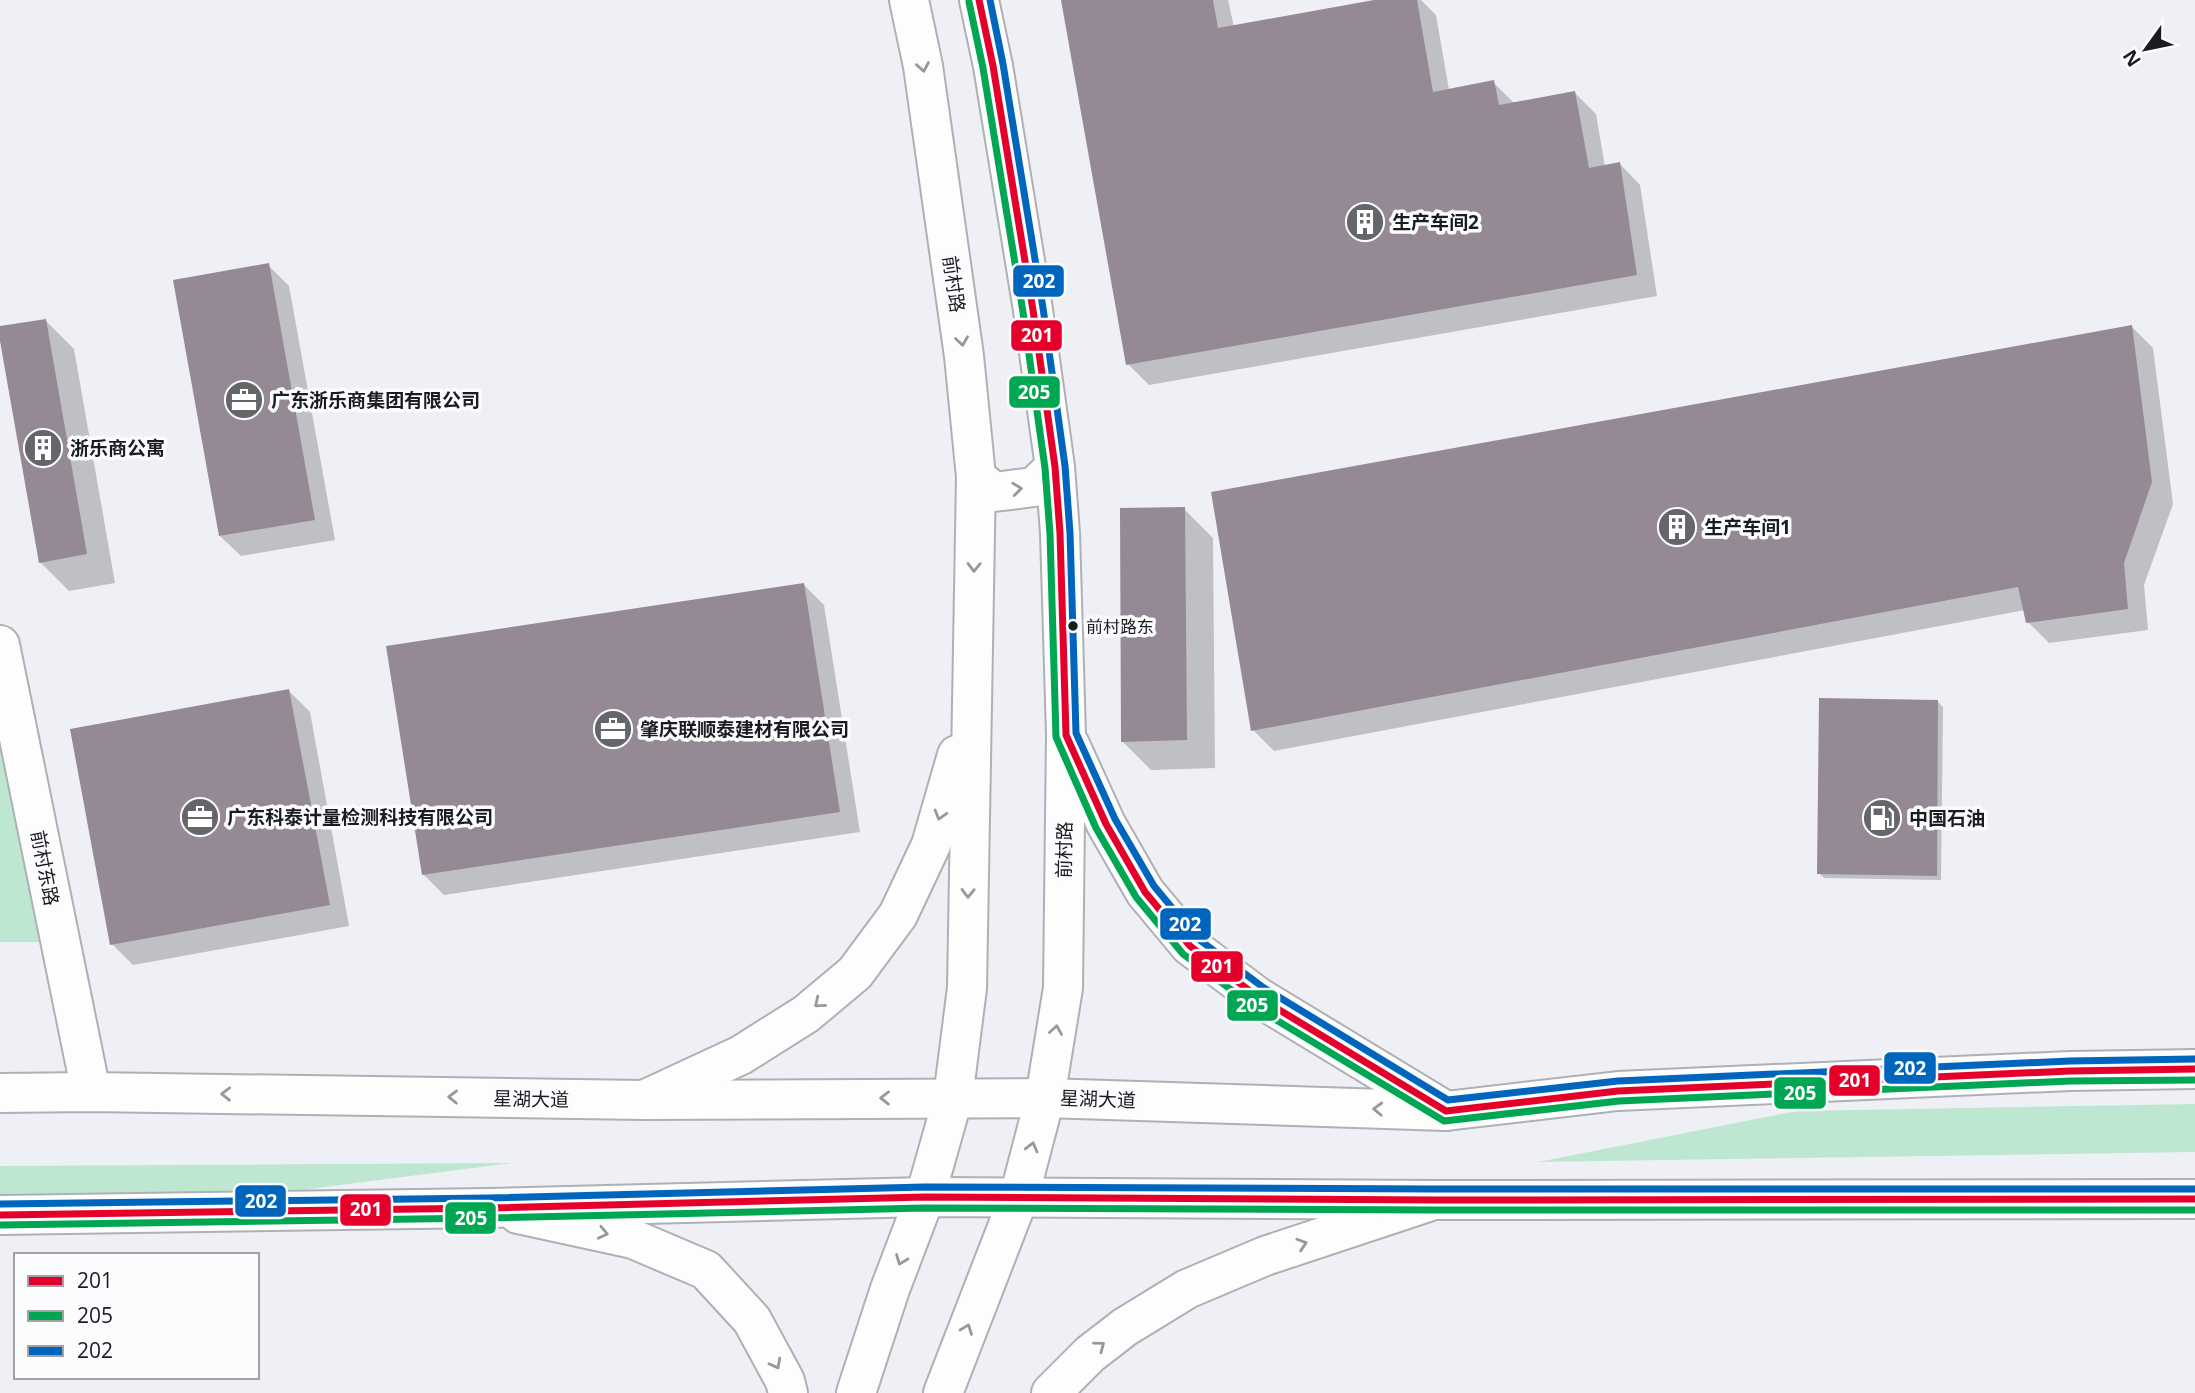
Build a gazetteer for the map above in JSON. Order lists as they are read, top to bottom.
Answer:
{
  "streets": {
    "main road": ["前村路", "前村东路", "星湖大道"]
  },
  "crossings": [
    ["前村路", "星湖大道"],
    ["前村东路", "星湖大道"]
  ],
  "places": {
    "building": ["生产车间2", "浙乐商公寓", "生产车间1"],
    "office": ["广东浙乐商集团有限公司", "肇庆联顺泰建材有限公司", "广东科泰计量检测科技有限公司"],
    "other": ["前村路东"],
    "fuel station": ["中国石油"]
  },
  "lines": ["transit line 201", "transit line 202", "transit line 205"],
  "legend": ["201", "205", "202"],
  "north": "bottom left"
}
